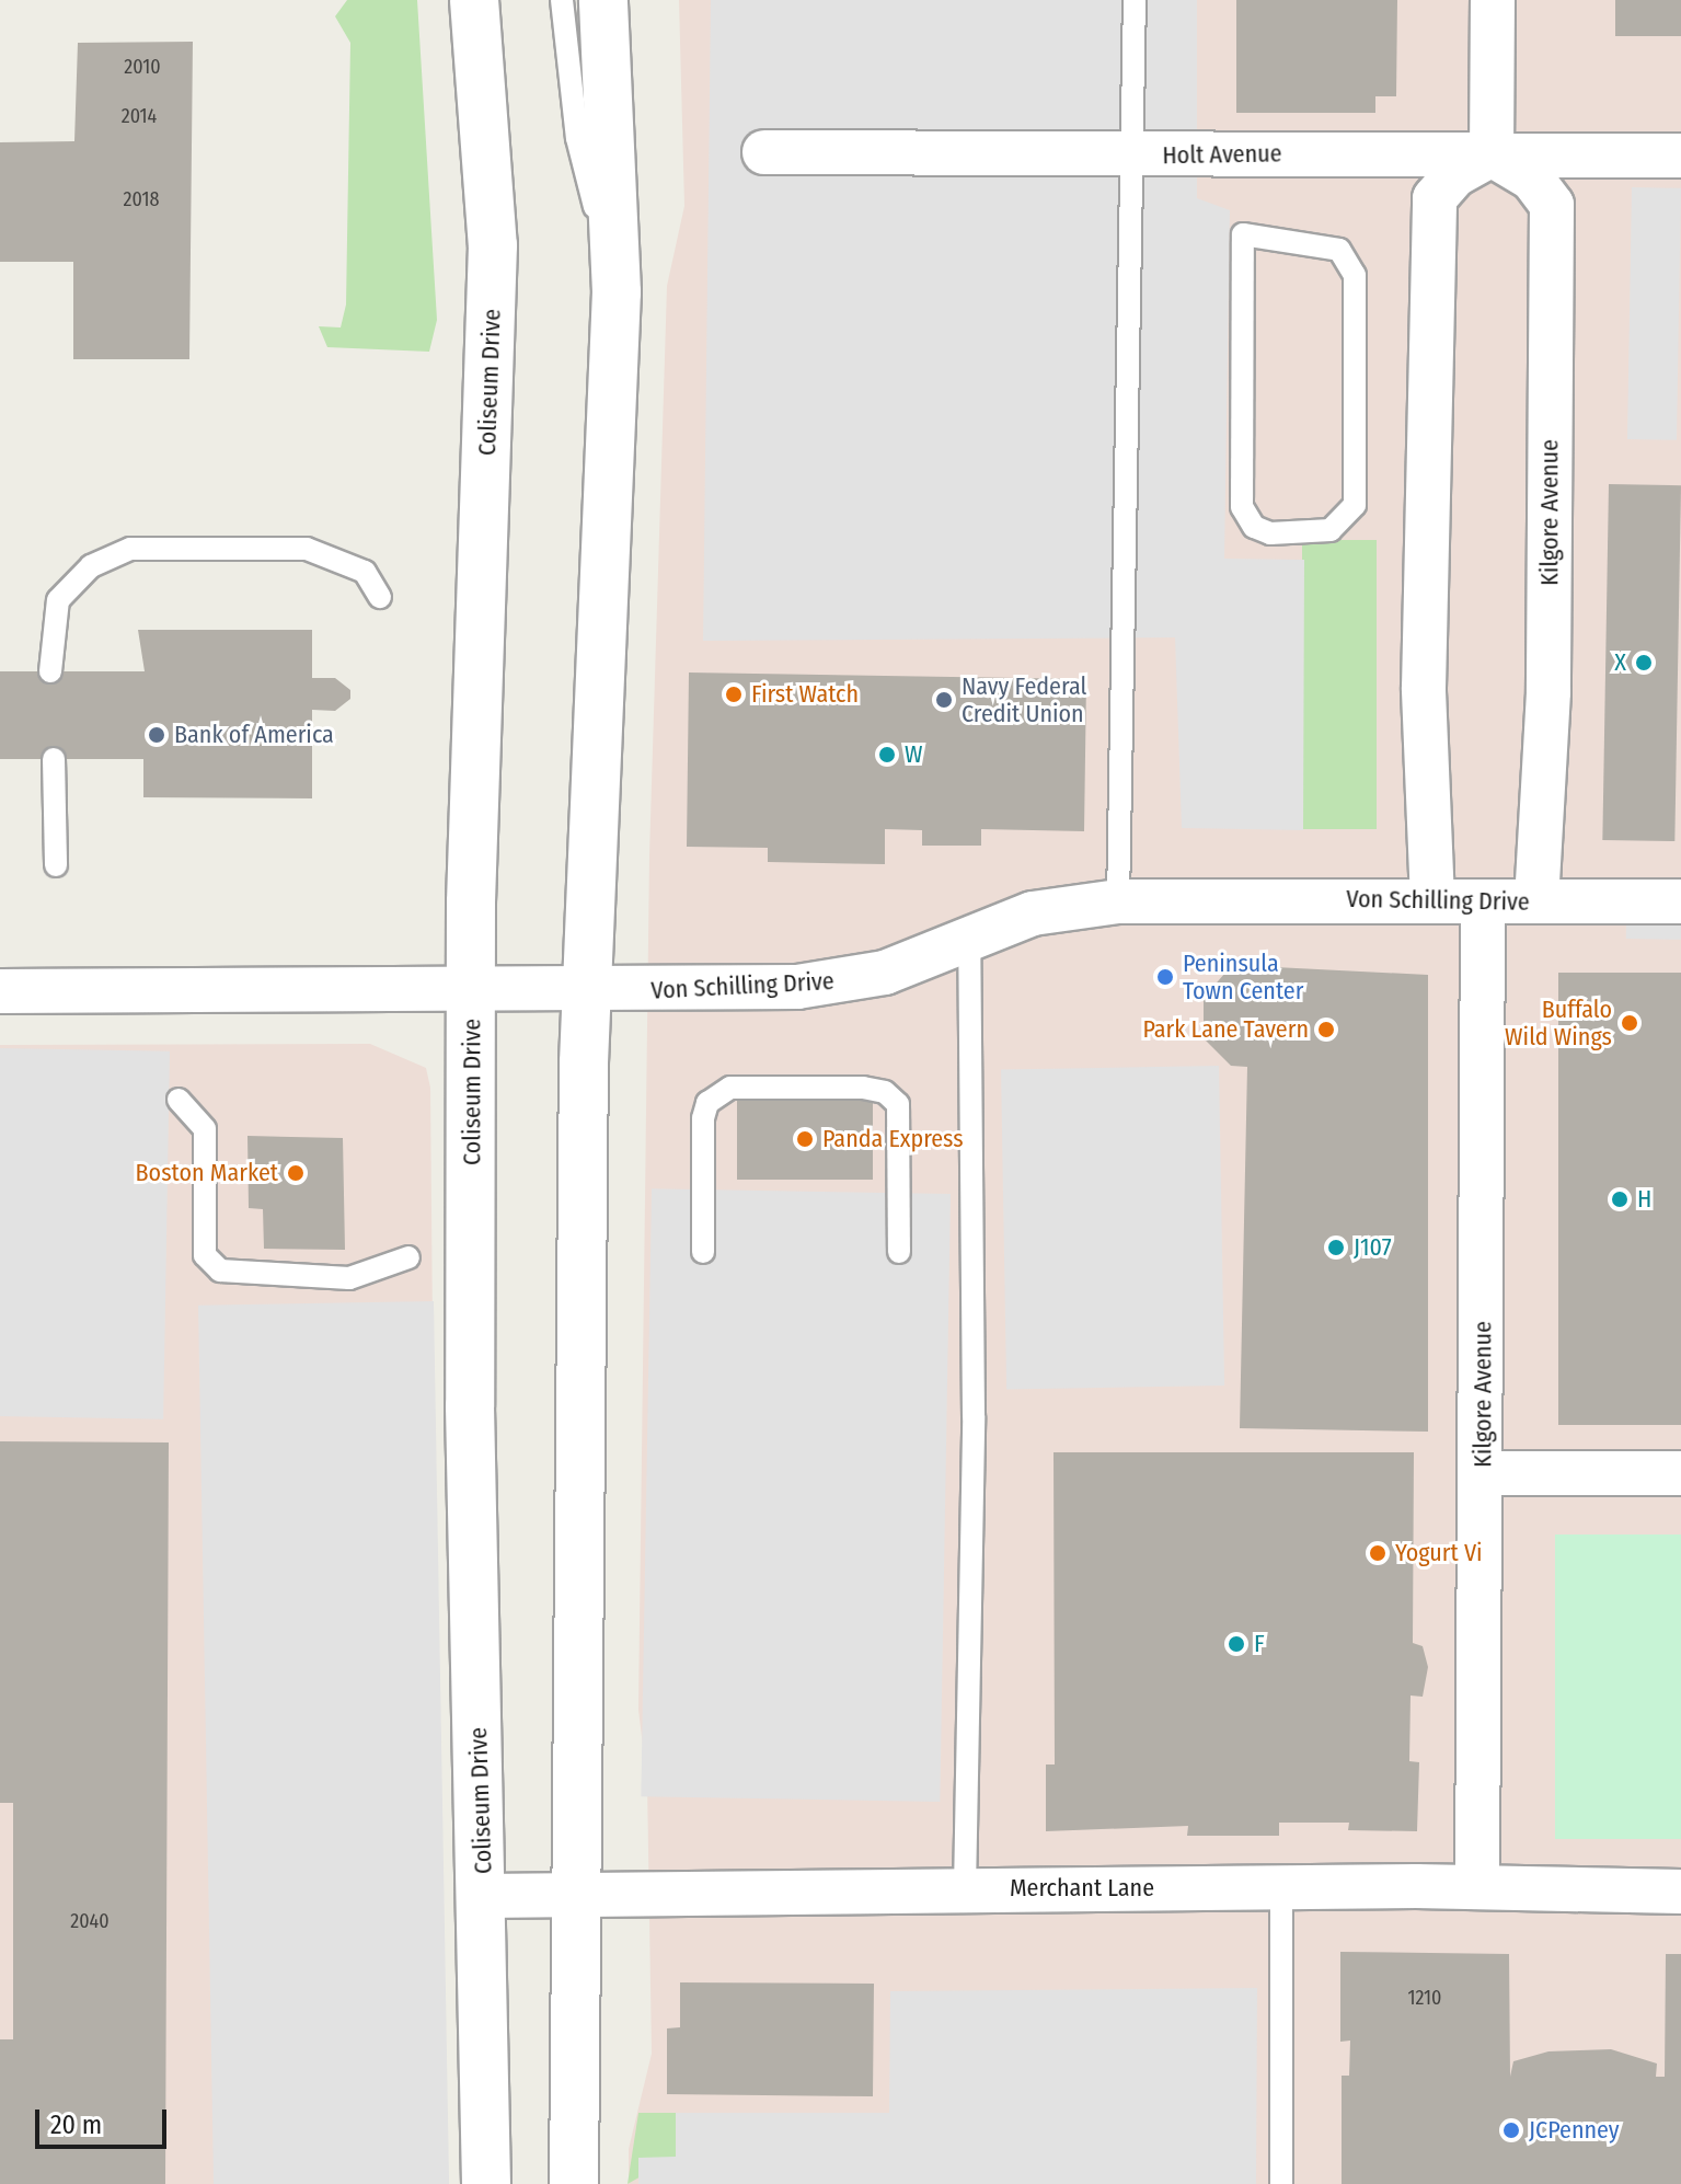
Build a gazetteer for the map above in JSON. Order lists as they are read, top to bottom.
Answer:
{
  "streets": {
    "street": [
      "Holt Avenue",
      "Coliseum Drive",
      "Kilgore Avenue",
      "Von Schilling Drive",
      "Merchant Lane"
    ]
  },
  "crossings": [
    ["Holt Avenue", "Kilgore Avenue"],
    ["Coliseum Drive", "Von Schilling Drive"],
    ["Coliseum Drive", "Merchant Lane"],
    ["Kilgore Avenue", "Von Schilling Drive"],
    ["Kilgore Avenue", "Merchant Lane"]
  ],
  "places": [
    "X",
    "First Watch",
    "Navy Federal Credit Union",
    "Bank of America",
    "W",
    "Peninsula Town Center",
    "Buffalo Wild Wings",
    "Park Lane Tavern",
    "Panda Express",
    "Boston Market",
    "H",
    "J107",
    "Yogurt Vi",
    "F",
    "JCPenney"
  ],
  "house_numbers": [
    "2010",
    "2014",
    "2018",
    "2040",
    "1210"
  ],
  "scale_bar": "20 m"
}
